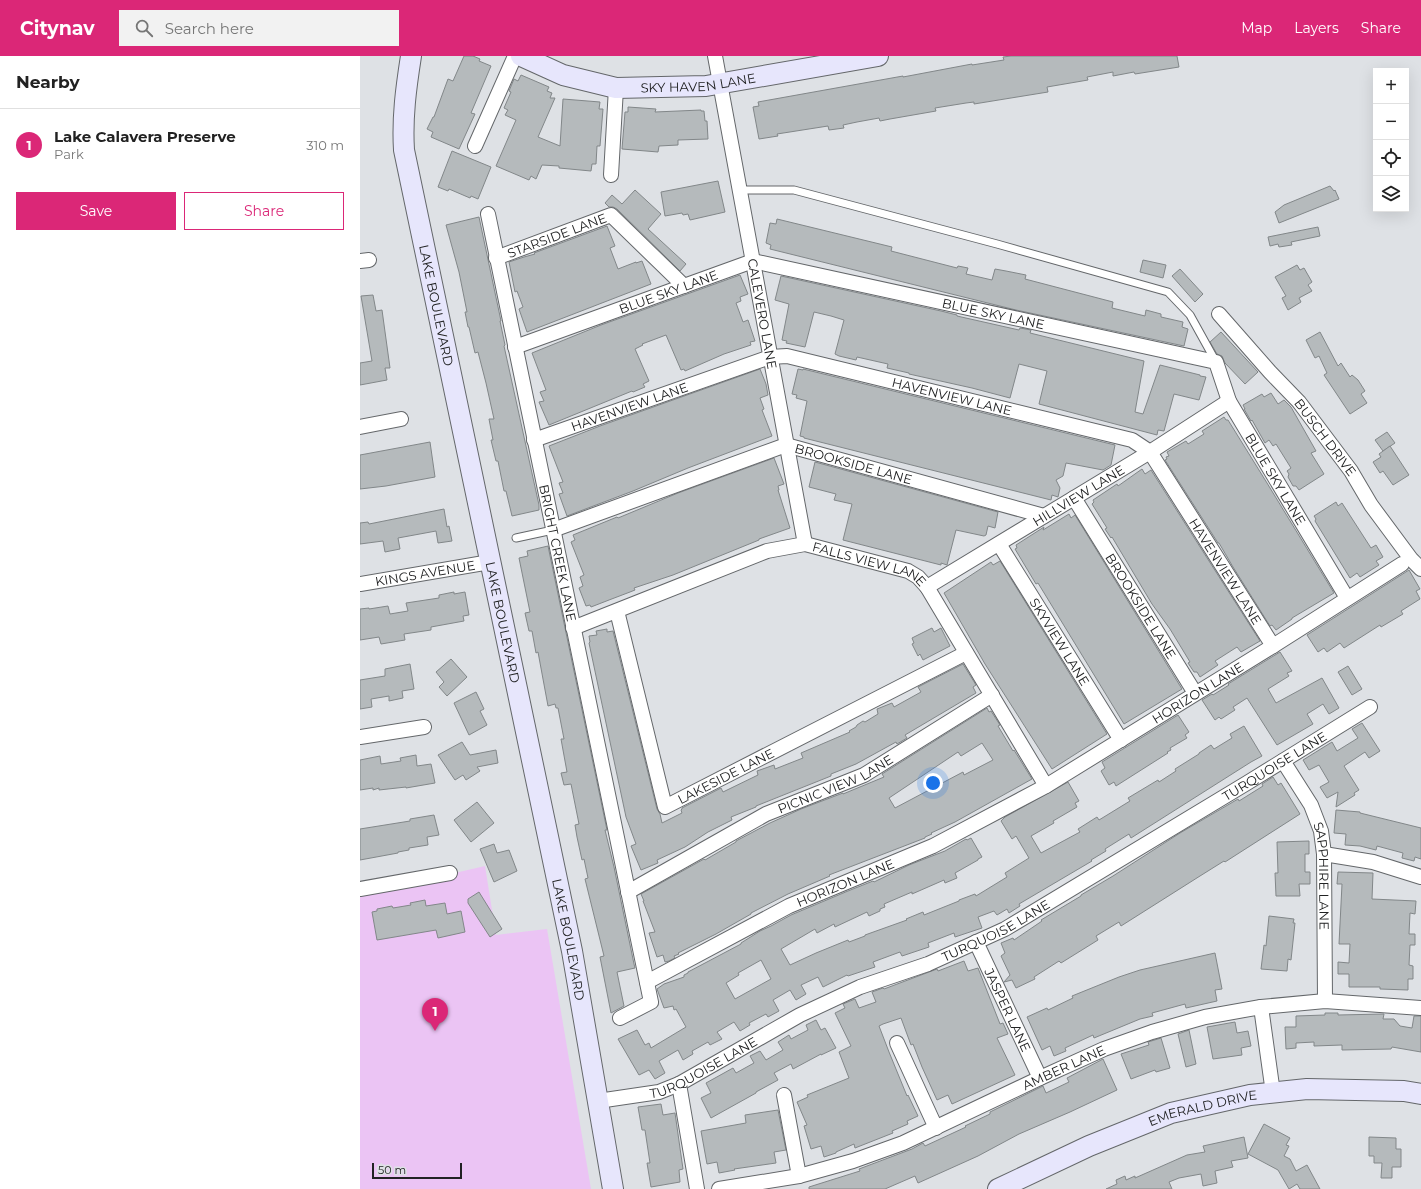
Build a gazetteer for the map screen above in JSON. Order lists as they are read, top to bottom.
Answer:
{
  "streets": {
    "main road": ["SKY HAVEN LANE", "LAKE BOULEVARD", "EMERALD DRIVE"],
    "street": [
      "STARSIDE LANE",
      "BLUE SKY LANE",
      "CALEVERO LANE",
      "HAVENVIEW LANE",
      "BUSCH DRIVE",
      "BROOKSIDE LANE",
      "HILLVIEW LANE",
      "BRIGHT CREEK LANE",
      "FALLS VIEW LANE",
      "KINGS AVENUE",
      "SKYVIEW LANE",
      "HORIZON LANE",
      "TURQUOISE LANE",
      "LAKESIDE LANE",
      "PICNIC VIEW LANE",
      "SAPPHIRE LANE",
      "JASPER LANE",
      "AMBER LANE"
    ]
  },
  "crossings": [
    ["SKY HAVEN LANE", "CALEVERO LANE"],
    ["STARSIDE LANE", "BLUE SKY LANE"],
    ["STARSIDE LANE", "BRIGHT CREEK LANE"],
    ["BLUE SKY LANE", "CALEVERO LANE"],
    ["BLUE SKY LANE", "HILLVIEW LANE"],
    ["BLUE SKY LANE", "BRIGHT CREEK LANE"],
    ["BLUE SKY LANE", "HORIZON LANE"],
    ["LAKE BOULEVARD", "KINGS AVENUE"],
    ["LAKE BOULEVARD", "TURQUOISE LANE"],
    ["CALEVERO LANE", "HAVENVIEW LANE"],
    ["CALEVERO LANE", "BROOKSIDE LANE"],
    ["CALEVERO LANE", "FALLS VIEW LANE"],
    ["HAVENVIEW LANE", "HILLVIEW LANE"],
    ["HAVENVIEW LANE", "BRIGHT CREEK LANE"],
    ["HAVENVIEW LANE", "HORIZON LANE"],
    ["BROOKSIDE LANE", "HILLVIEW LANE"],
    ["BROOKSIDE LANE", "BRIGHT CREEK LANE"],
    ["BROOKSIDE LANE", "HORIZON LANE"],
    ["HILLVIEW LANE", "FALLS VIEW LANE"],
    ["HILLVIEW LANE", "SKYVIEW LANE"],
    ["BRIGHT CREEK LANE", "FALLS VIEW LANE"],
    ["BRIGHT CREEK LANE", "HORIZON LANE"],
    ["BRIGHT CREEK LANE", "PICNIC VIEW LANE"],
    ["FALLS VIEW LANE", "HORIZON LANE"],
    ["FALLS VIEW LANE", "LAKESIDE LANE"],
    ["FALLS VIEW LANE", "PICNIC VIEW LANE"],
    ["SKYVIEW LANE", "HORIZON LANE"],
    ["TURQUOISE LANE", "SAPPHIRE LANE"],
    ["TURQUOISE LANE", "JASPER LANE"],
    ["SAPPHIRE LANE", "AMBER LANE"],
    ["JASPER LANE", "AMBER LANE"]
  ],
  "scale_bar": "50 m",
  "page": {
    "header": "Citynav",
    "search": "Search here",
    "nav": ["Map", "Layers", "Share"],
    "heading": "Nearby",
    "map_buttons": ["+", "−"],
    "list": [
      {
        "mark": "1",
        "name": "Lake Calavera Preserve",
        "note": "Park",
        "value": "310 m"
      }
    ],
    "buttons": ["Save", "Share"],
    "pins": "1",
    "scale": "50 m"
  }
}
